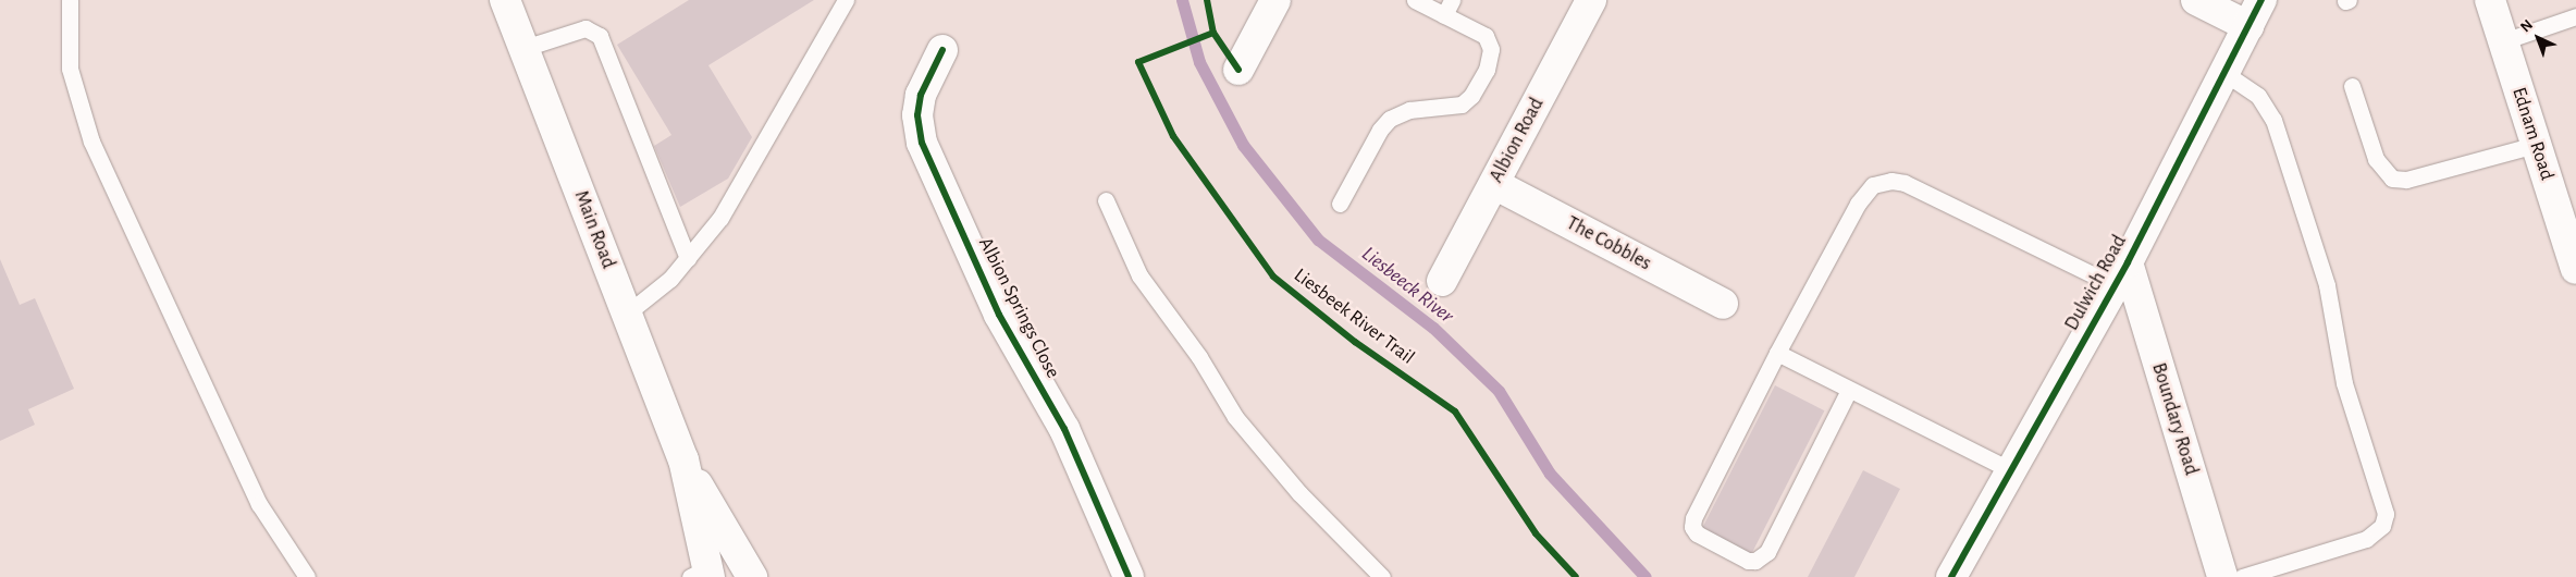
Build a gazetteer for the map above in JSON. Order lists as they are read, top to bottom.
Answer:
{
  "streets": {
    "street": [
      "Ednam Road",
      "Albion Road",
      "Main Road",
      "The Cobbles",
      "Dulwich Road",
      "Albion Springs Close",
      "Boundary Road"
    ],
    "cycle path": ["Liesbeek River Trail"]
  },
  "crossings": [
    ["Albion Road", "The Cobbles"],
    ["Dulwich Road", "Boundary Road"]
  ],
  "water": ["Liesbeeck River"],
  "north": "top left"
}
